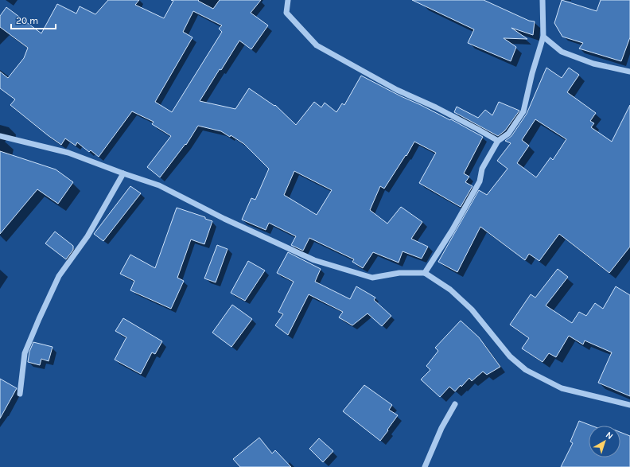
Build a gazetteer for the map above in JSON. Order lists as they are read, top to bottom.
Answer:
{
  "scale_bar": "20 m",
  "north": "top right"
}
